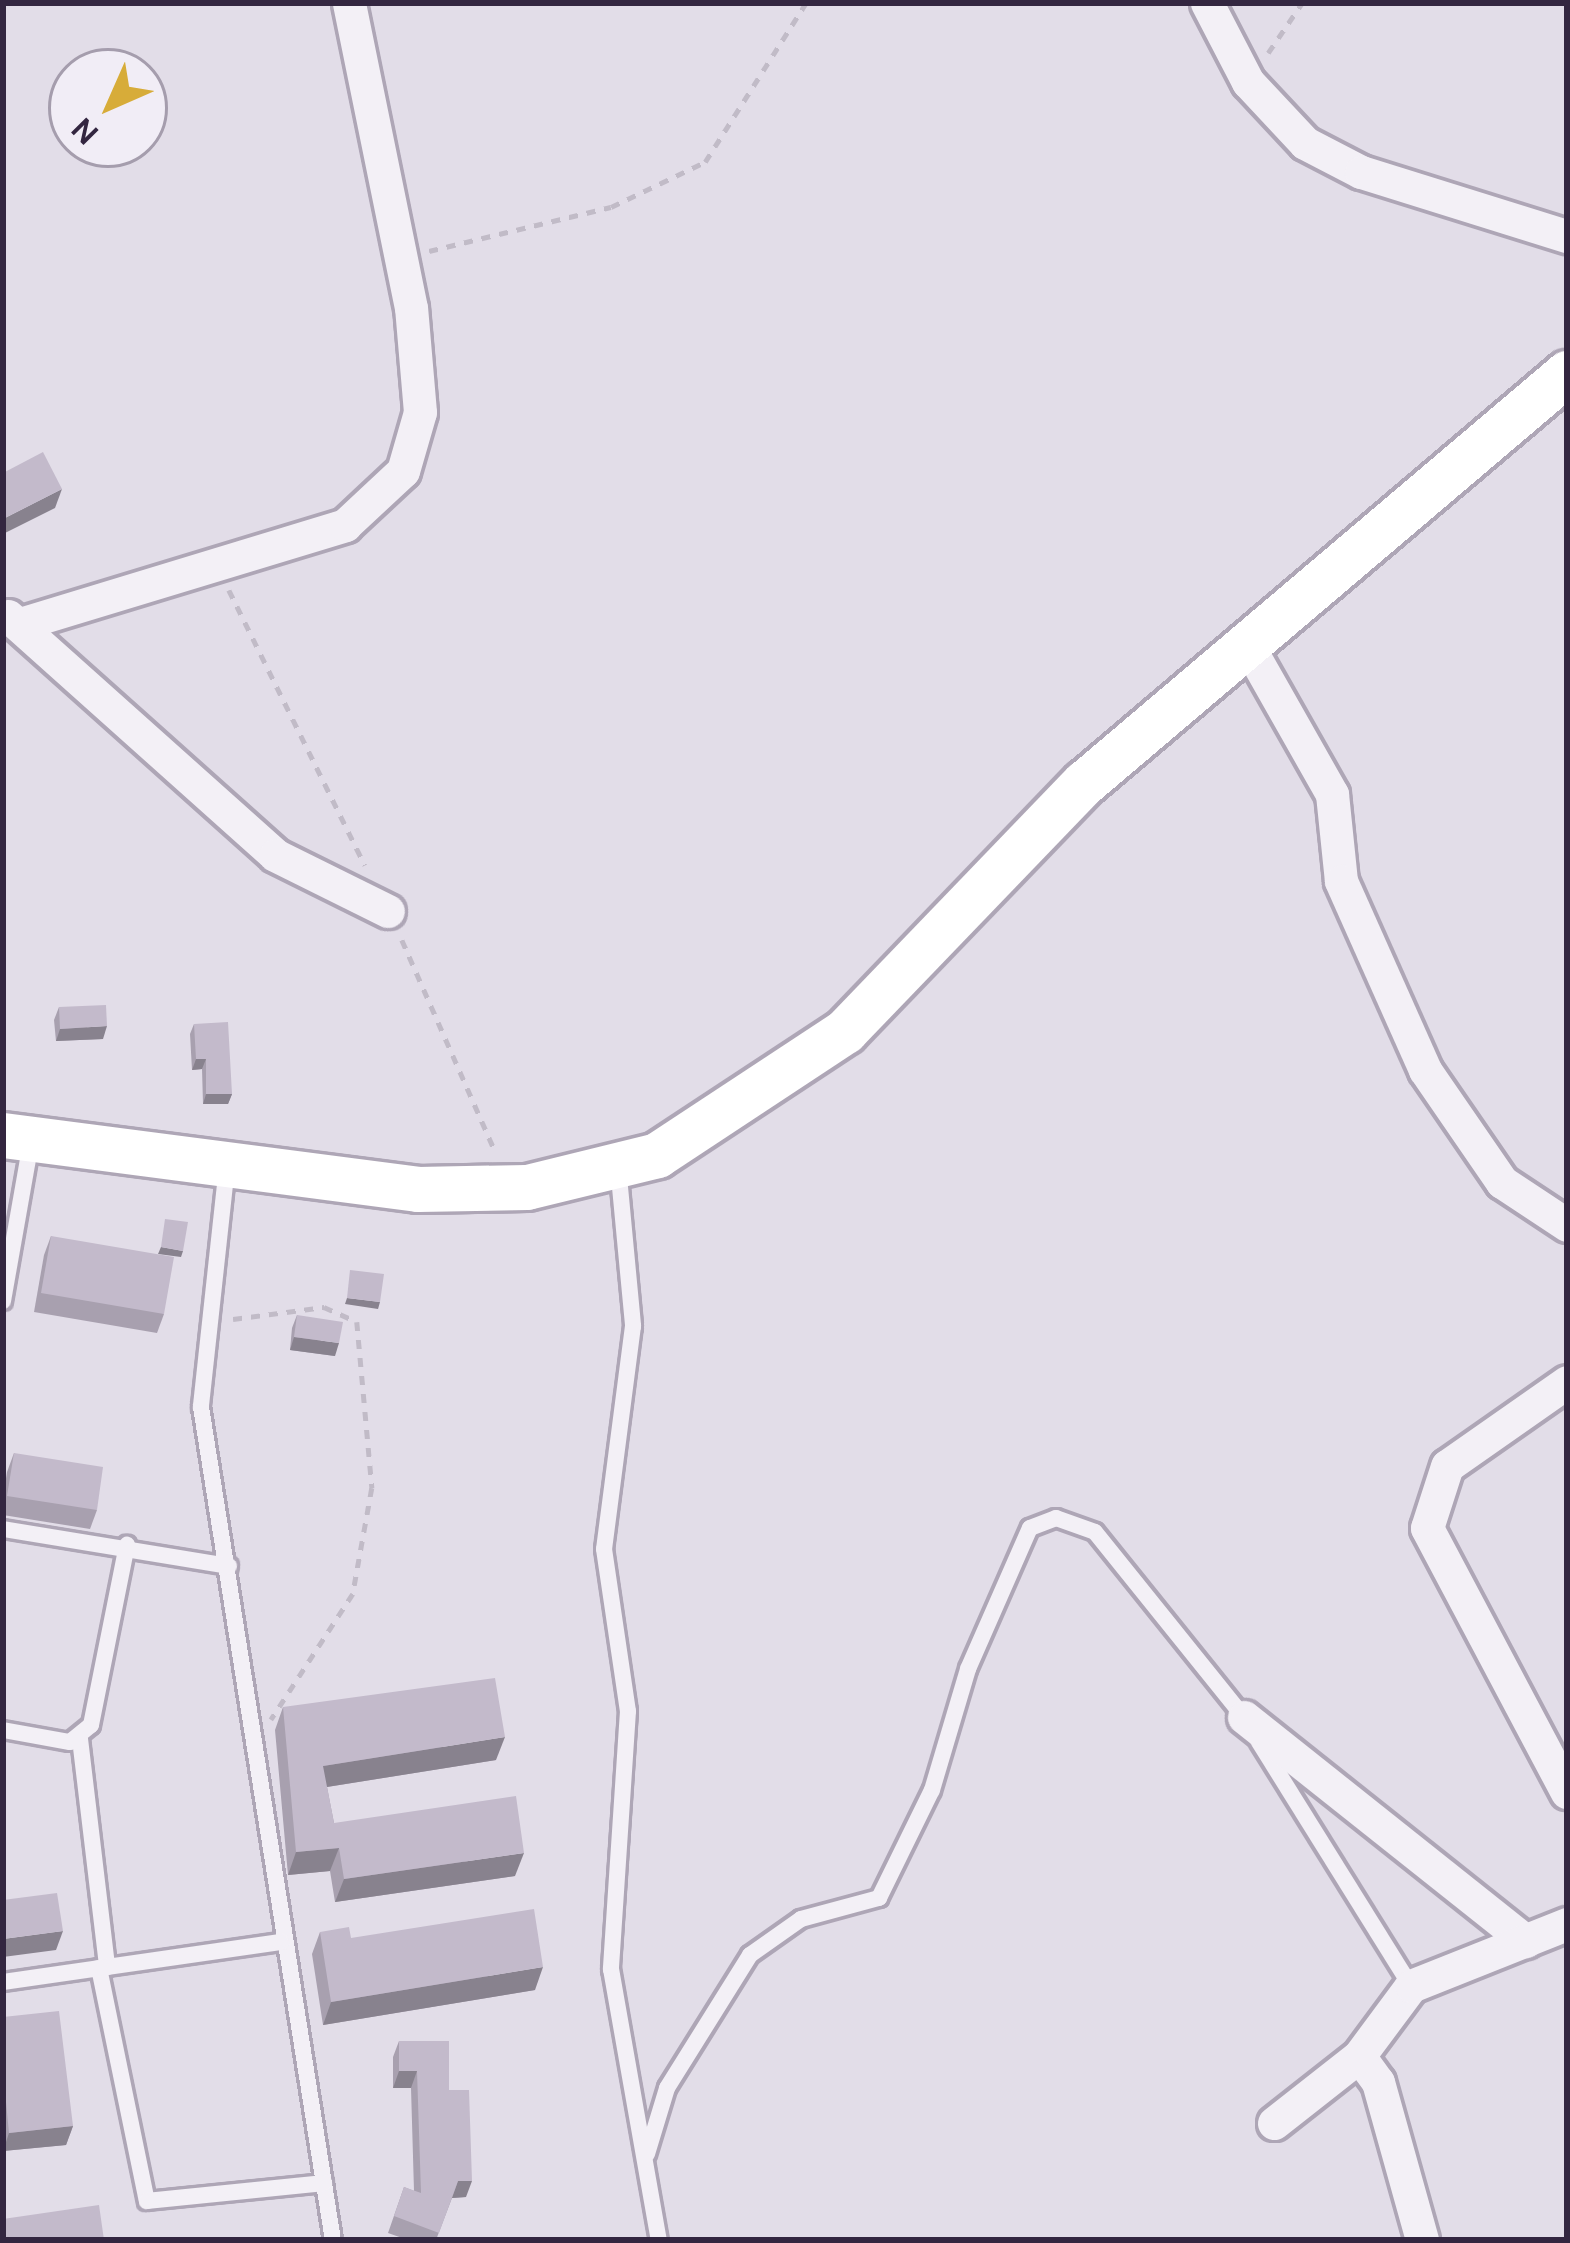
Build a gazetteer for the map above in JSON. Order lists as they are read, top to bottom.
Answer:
{
  "north": "bottom left"
}
